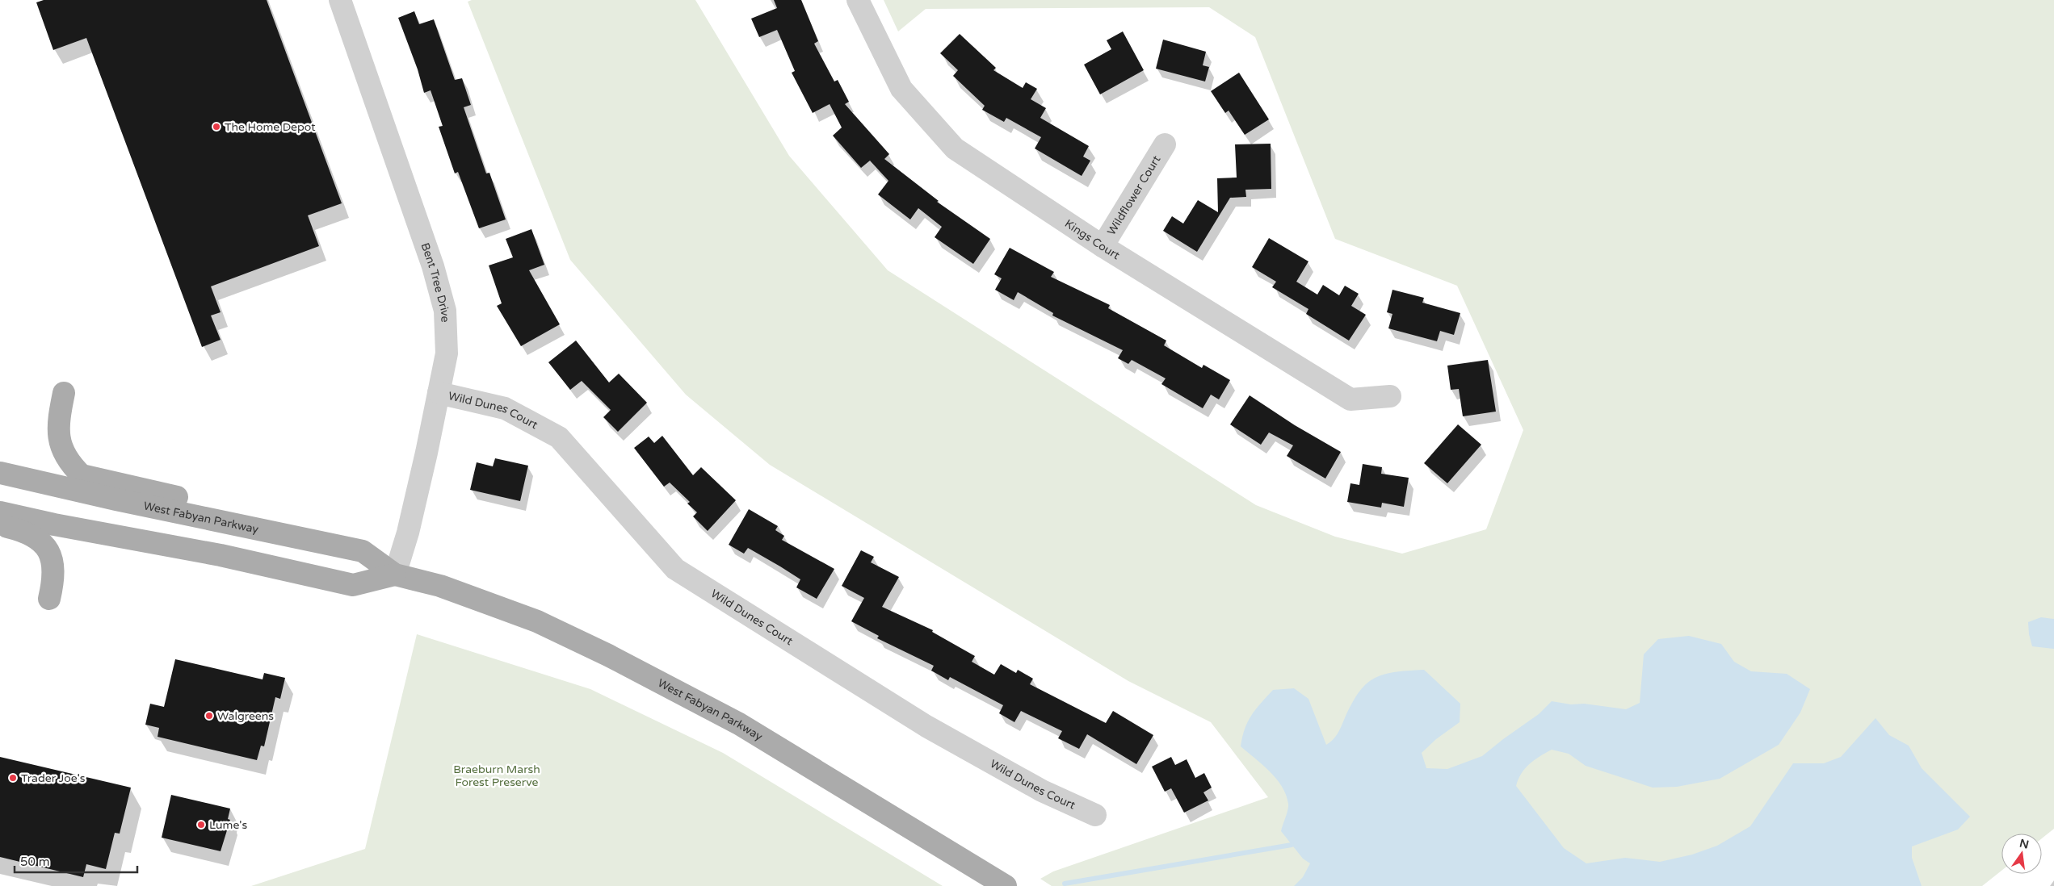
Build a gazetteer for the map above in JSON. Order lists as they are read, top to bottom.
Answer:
{
  "streets": {
    "main road": ["West Fabyan Parkway"],
    "street": [
      "Wildflower Court",
      "Kings Court",
      "Bent Tree Drive",
      "Wild Dunes Court"
    ]
  },
  "crossings": [
    ["Wildflower Court", "Kings Court"],
    ["Bent Tree Drive", "Wild Dunes Court"],
    ["Bent Tree Drive", "West Fabyan Parkway"]
  ],
  "parks": ["Braeburn Marsh Forest Preserve"],
  "places": [
    "The Home Depot",
    "Walgreens",
    "Trader Joe's",
    "Lume's"
  ],
  "scale_bar": "50 m",
  "north": "top"
}
